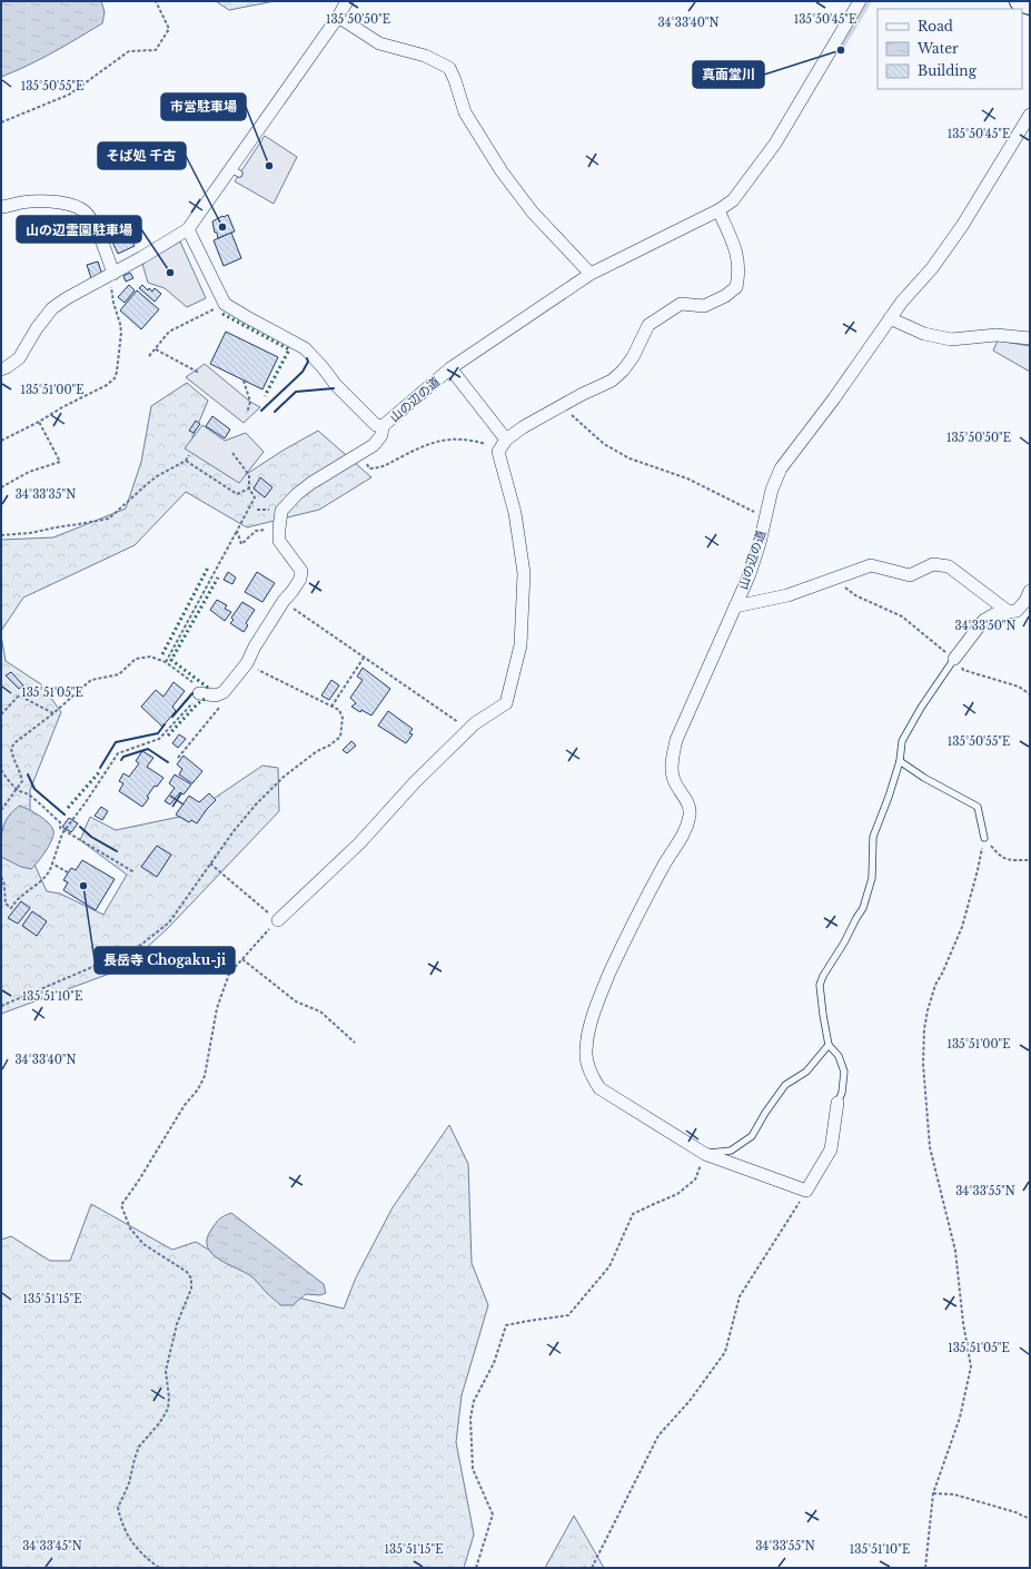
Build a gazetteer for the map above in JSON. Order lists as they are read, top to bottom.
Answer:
{
  "streets": {
    "street": ["山の辺の道"]
  },
  "places": [
    "真面堂川",
    "市営駐車場",
    "そば処 千古",
    "山の辺霊園駐車場",
    "長岳寺 Chogaku-ji"
  ],
  "legend": ["Road", "Water", "Building"],
  "coordinates": [
    "135°50'50\"E",
    "135°50'45\"E",
    "34°33'40\"N",
    "135°50'55\"E",
    "135°51'00\"E",
    "34°33'35\"N",
    "34°33'50\"N",
    "135°51'05\"E",
    "135°51'10\"E",
    "34°33'55\"N",
    "135°51'15\"E",
    "34°33'45\"N"
  ]
}
